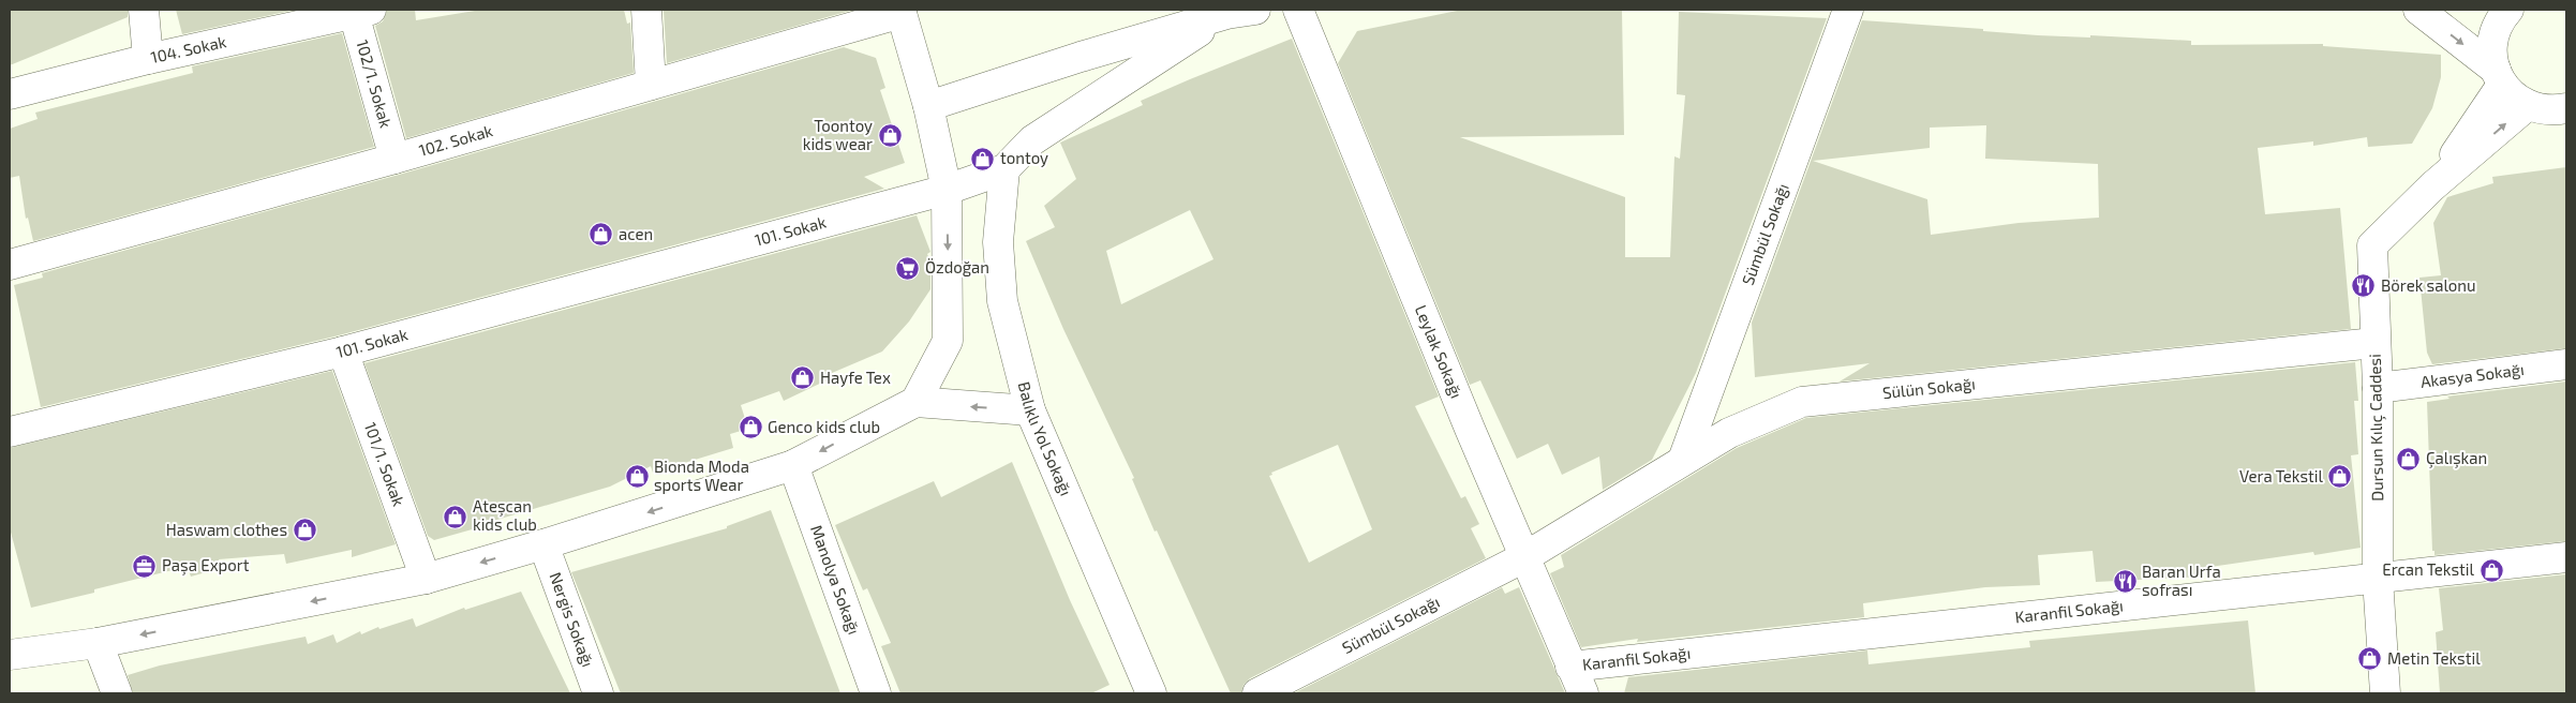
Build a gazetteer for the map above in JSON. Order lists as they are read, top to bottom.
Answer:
{
  "streets": {
    "street": [
      "104. Sokak",
      "102/1. Sokak",
      "102. Sokak",
      "101. Sokak",
      "Sümbül Sokağı",
      "Leylak Sokağı",
      "Akasya Sokağı",
      "Sülün Sokağı",
      "Dursun Kılıç Caddesi",
      "Balıklı Yol Sokağı",
      "101/1. Sokak",
      "Manolya Sokağı",
      "Karanfil Sokağı",
      "Nergis Sokağı"
    ]
  },
  "crossings": [
    ["104. Sokak", "102/1. Sokak"],
    ["102/1. Sokak", "102. Sokak"],
    ["101. Sokak", "Balıklı Yol Sokağı"],
    ["101. Sokak", "101/1. Sokak"],
    ["Sümbül Sokağı", "Leylak Sokağı"],
    ["Sümbül Sokağı", "Sülün Sokağı"],
    ["Leylak Sokağı", "Sülün Sokağı"],
    ["Leylak Sokağı", "Karanfil Sokağı"],
    ["Akasya Sokağı", "Dursun Kılıç Caddesi"],
    ["Sülün Sokağı", "Dursun Kılıç Caddesi"],
    ["Dursun Kılıç Caddesi", "Karanfil Sokağı"]
  ],
  "places": {
    "shop": [
      "Toontoy kids wear",
      "tontoy",
      "acen",
      "Hayfe Tex",
      "Genco kids club",
      "Çalışkan",
      "Bionda Moda sports Wear",
      "Vera Tekstil",
      "Ateşcan kids club",
      "Haswam clothes",
      "Ercan Tekstil",
      "Metin Tekstil"
    ],
    "supermarket": ["Özdoğan"],
    "restaurant": ["Börek salonu", "Baran Urfa sofrası"],
    "office": ["Paşa Export"]
  }
}
